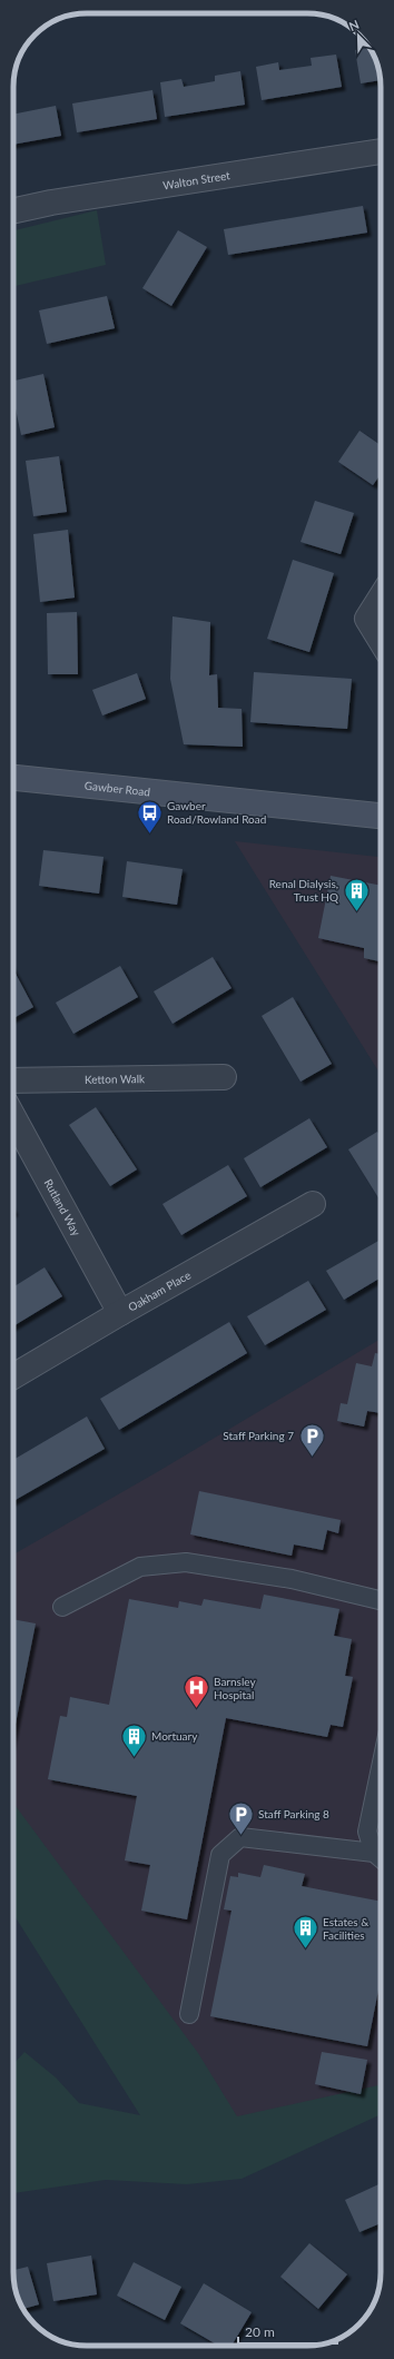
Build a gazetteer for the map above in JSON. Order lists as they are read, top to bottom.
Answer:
{
  "streets": {
    "street": [
      "Walton Street",
      "Gawber Road",
      "Ketton Walk",
      "Rutland Way",
      "Oakham Place"
    ]
  },
  "crossings": [
    ["Rutland Way", "Oakham Place"]
  ],
  "places": {
    "bus stop": ["Gawber Road/Rowland Road"],
    "building": ["Renal Dialysis, Trust HQ", "Mortuary", "Estates & Facilities"],
    "parking": ["Staff Parking 7", "Staff Parking 8"],
    "hospital": ["Barnsley Hospital"]
  },
  "scale_bar": "20 m",
  "north": "top left"
}
